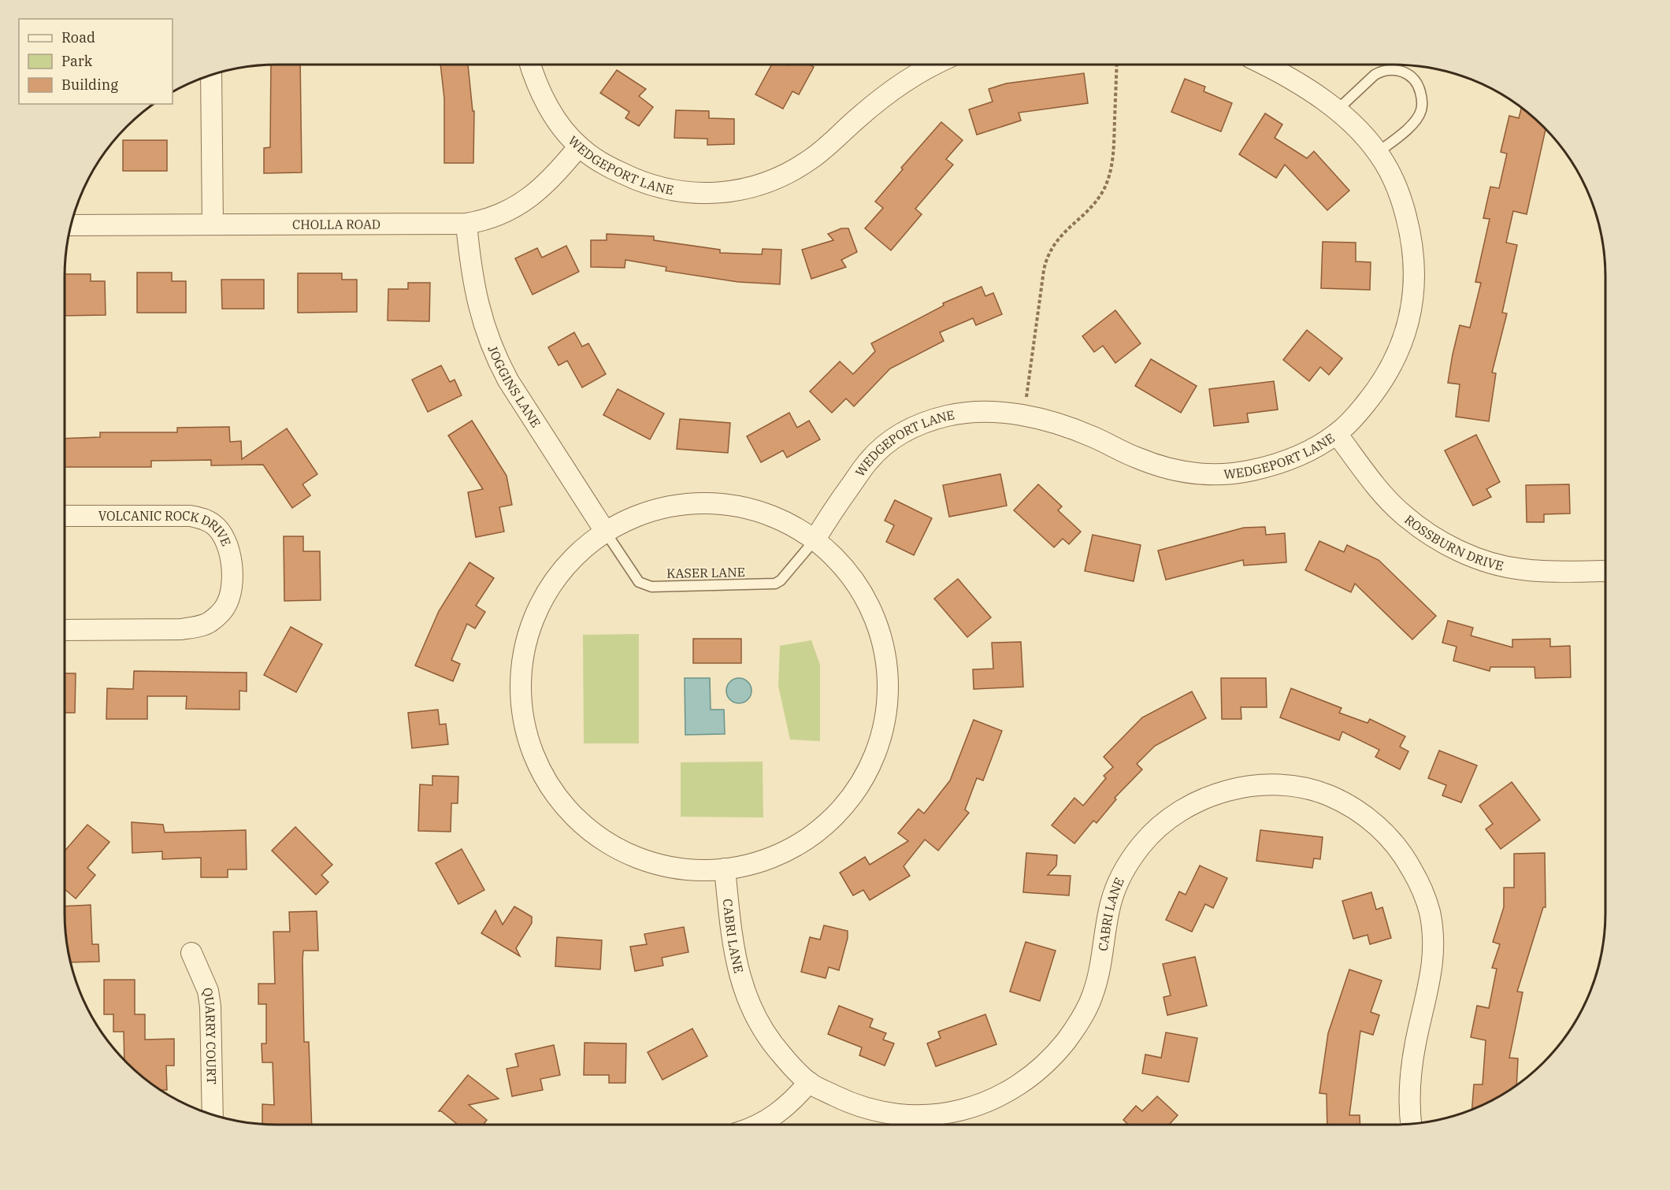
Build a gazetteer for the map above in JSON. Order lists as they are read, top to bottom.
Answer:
{
  "streets": {
    "street": [
      "WEDGEPORT LANE",
      "CHOLLA ROAD",
      "JOGGINS LANE",
      "VOLCANIC ROCK DRIVE",
      "ROSSBURN DRIVE",
      "CABRI LANE",
      "QUARRY COURT"
    ],
    "lane": ["KASER LANE"]
  },
  "crossings": [
    ["WEDGEPORT LANE", "CHOLLA ROAD"],
    ["WEDGEPORT LANE", "ROSSBURN DRIVE"],
    ["WEDGEPORT LANE", "KASER LANE"],
    ["CHOLLA ROAD", "JOGGINS LANE"],
    ["JOGGINS LANE", "KASER LANE"]
  ],
  "legend": ["Road", "Park", "Building"]
}
